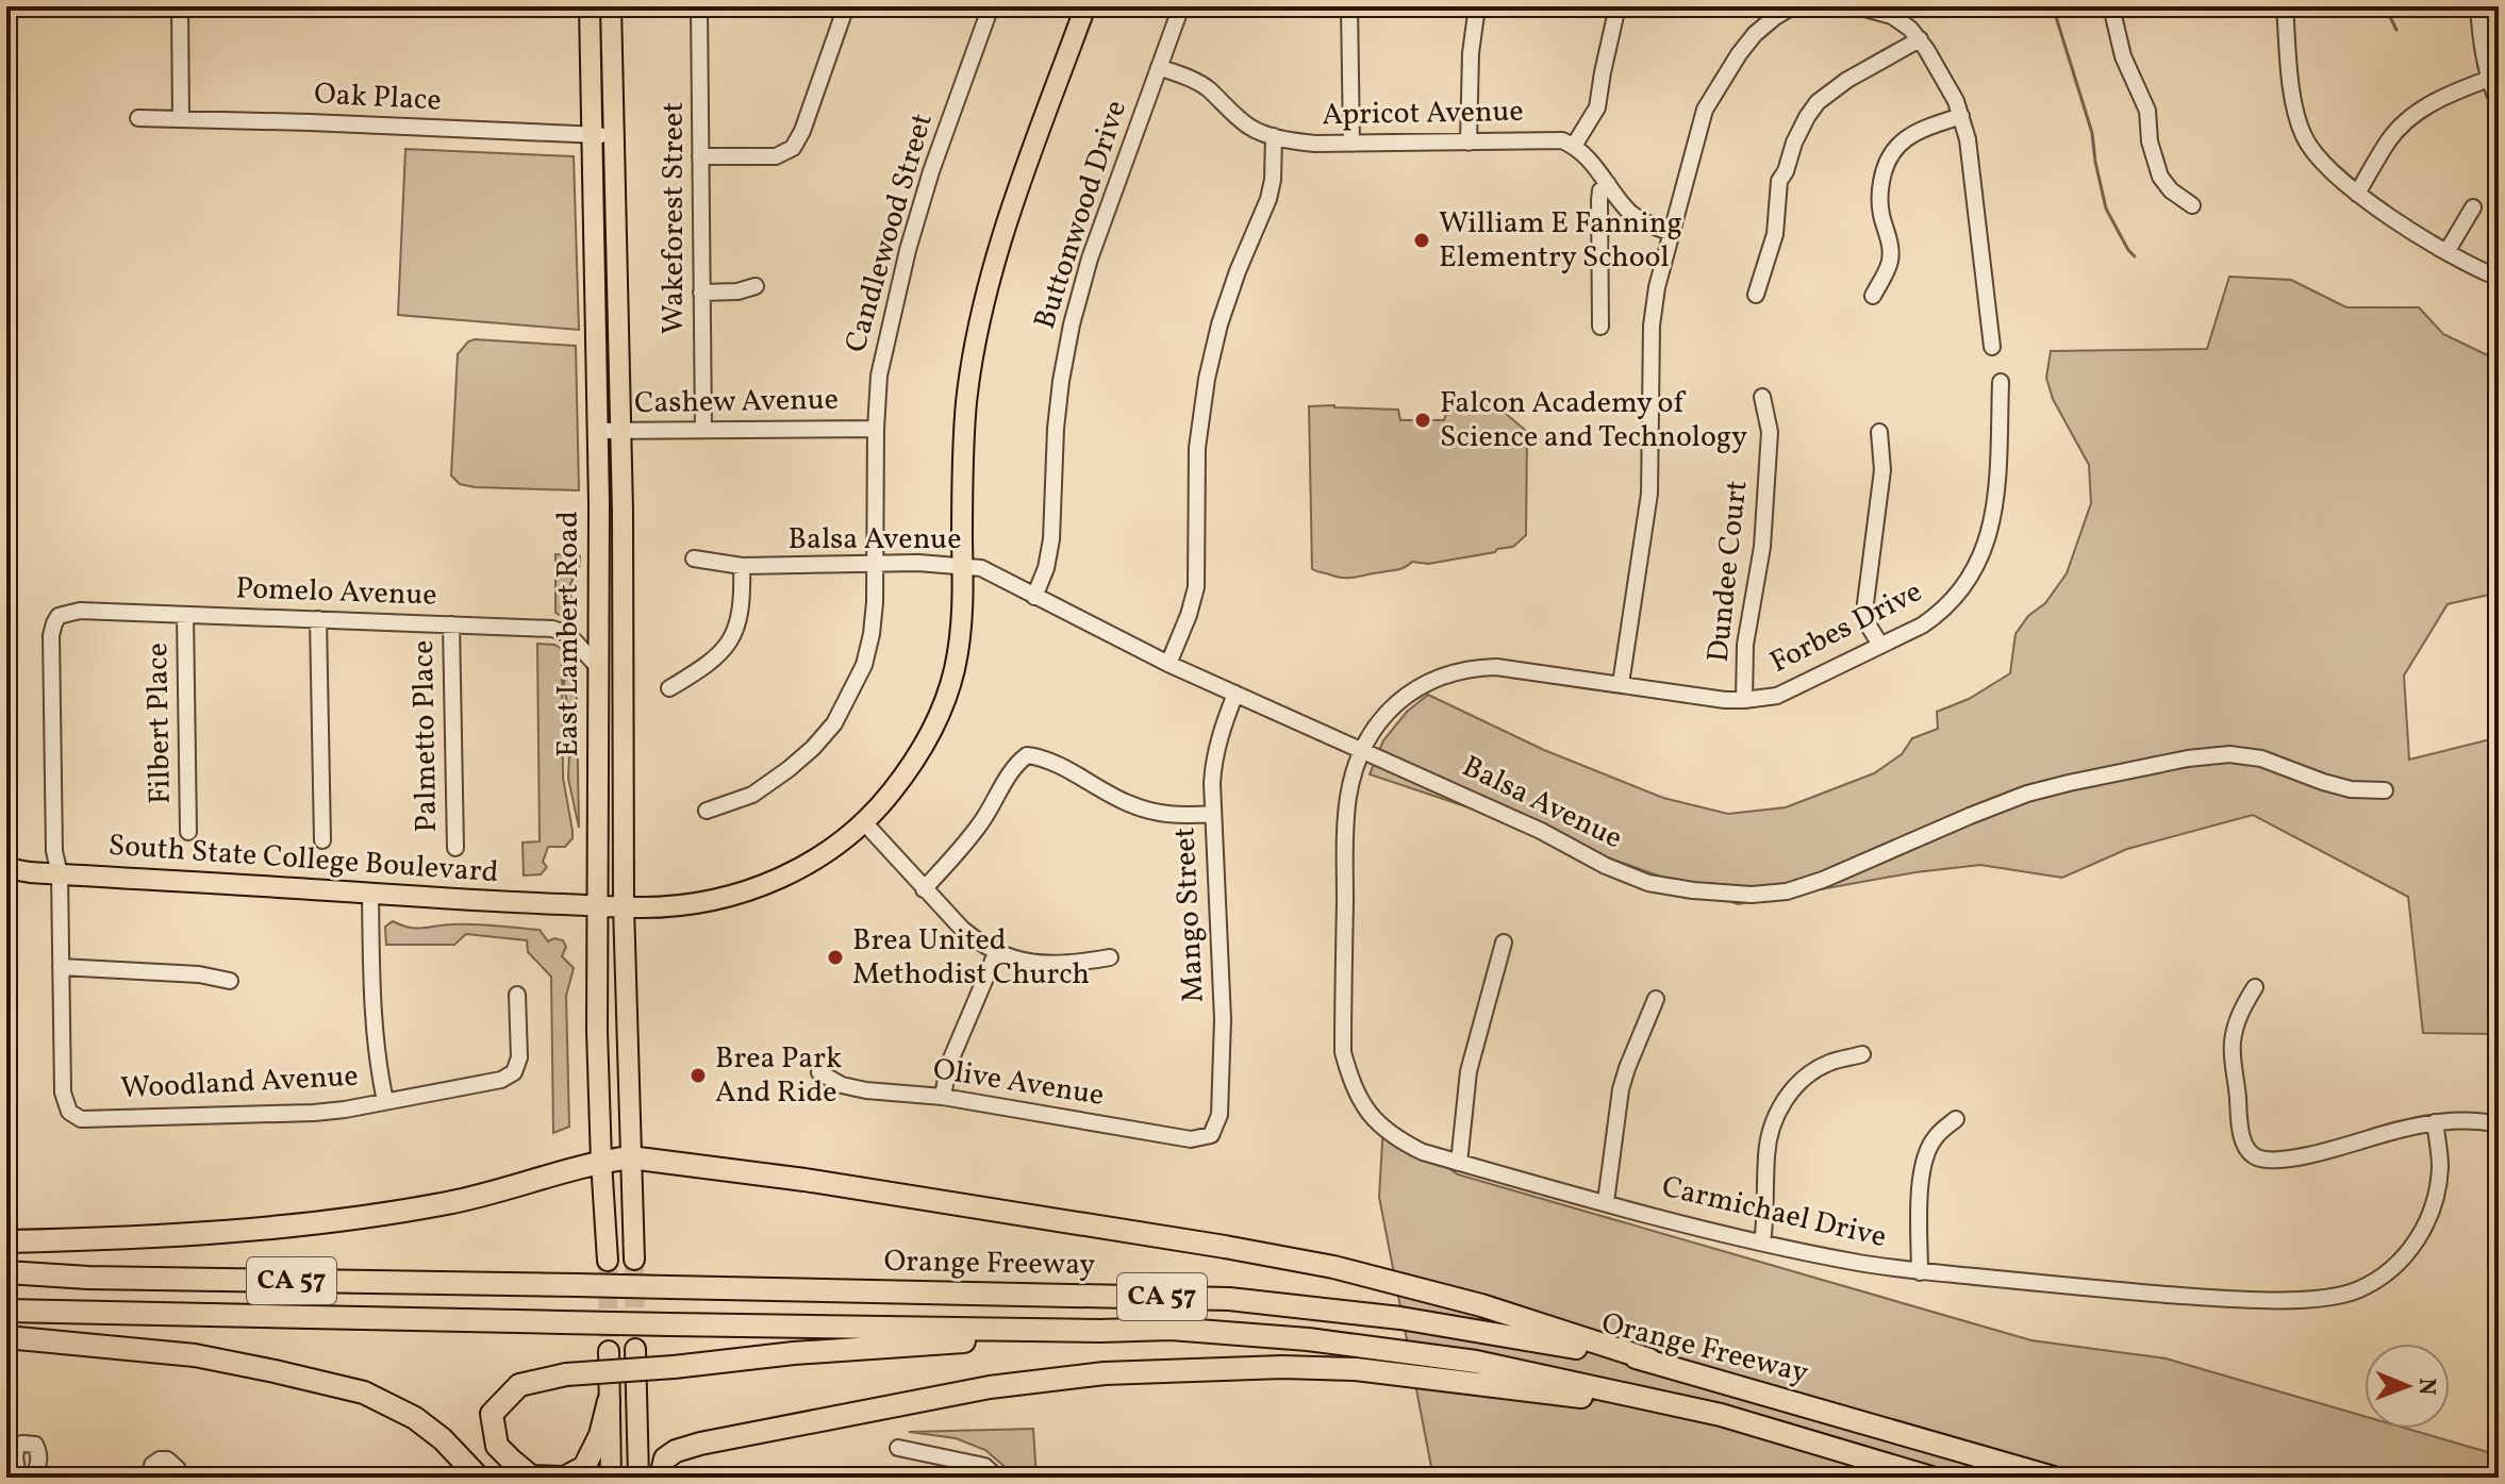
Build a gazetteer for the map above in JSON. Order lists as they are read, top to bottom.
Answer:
{
  "streets": {
    "highway": ["Orange Freeway", "CA 57"],
    "main road": ["East Lambert Road", "South State College Boulevard"],
    "street": [
      "Oak Place",
      "Apricot Avenue",
      "Buttonwood Drive",
      "Wakeforest Street",
      "Candlewood Street",
      "Cashew Avenue",
      "Balsa Avenue",
      "Dundee Court",
      "Pomelo Avenue",
      "Forbes Drive",
      "Filbert Place",
      "Palmetto Place",
      "Mango Street",
      "Woodland Avenue",
      "Olive Avenue",
      "Carmichael Drive"
    ]
  },
  "crossings": [
    ["Oak Place", "East Lambert Road"],
    ["Apricot Avenue", "Buttonwood Drive"],
    ["Buttonwood Drive", "Balsa Avenue"],
    ["Wakeforest Street", "Cashew Avenue"],
    ["Candlewood Street", "Cashew Avenue"],
    ["Candlewood Street", "Balsa Avenue"],
    ["Cashew Avenue", "East Lambert Road"],
    ["Balsa Avenue", "Forbes Drive"],
    ["Balsa Avenue", "South State College Boulevard"],
    ["Balsa Avenue", "Mango Street"],
    ["Balsa Avenue", "Carmichael Drive"],
    ["Dundee Court", "Forbes Drive"],
    ["Pomelo Avenue", "East Lambert Road"],
    ["Pomelo Avenue", "Filbert Place"],
    ["Pomelo Avenue", "Palmetto Place"],
    ["Pomelo Avenue", "South State College Boulevard"],
    ["Forbes Drive", "Carmichael Drive"],
    ["East Lambert Road", "South State College Boulevard"],
    ["Mango Street", "Olive Avenue"]
  ],
  "places": [
    "William E Fanning Elementry School",
    "Falcon Academy of Science and Technology",
    "Brea United Methodist Church",
    "Brea Park And Ride"
  ],
  "north": "right"
}
